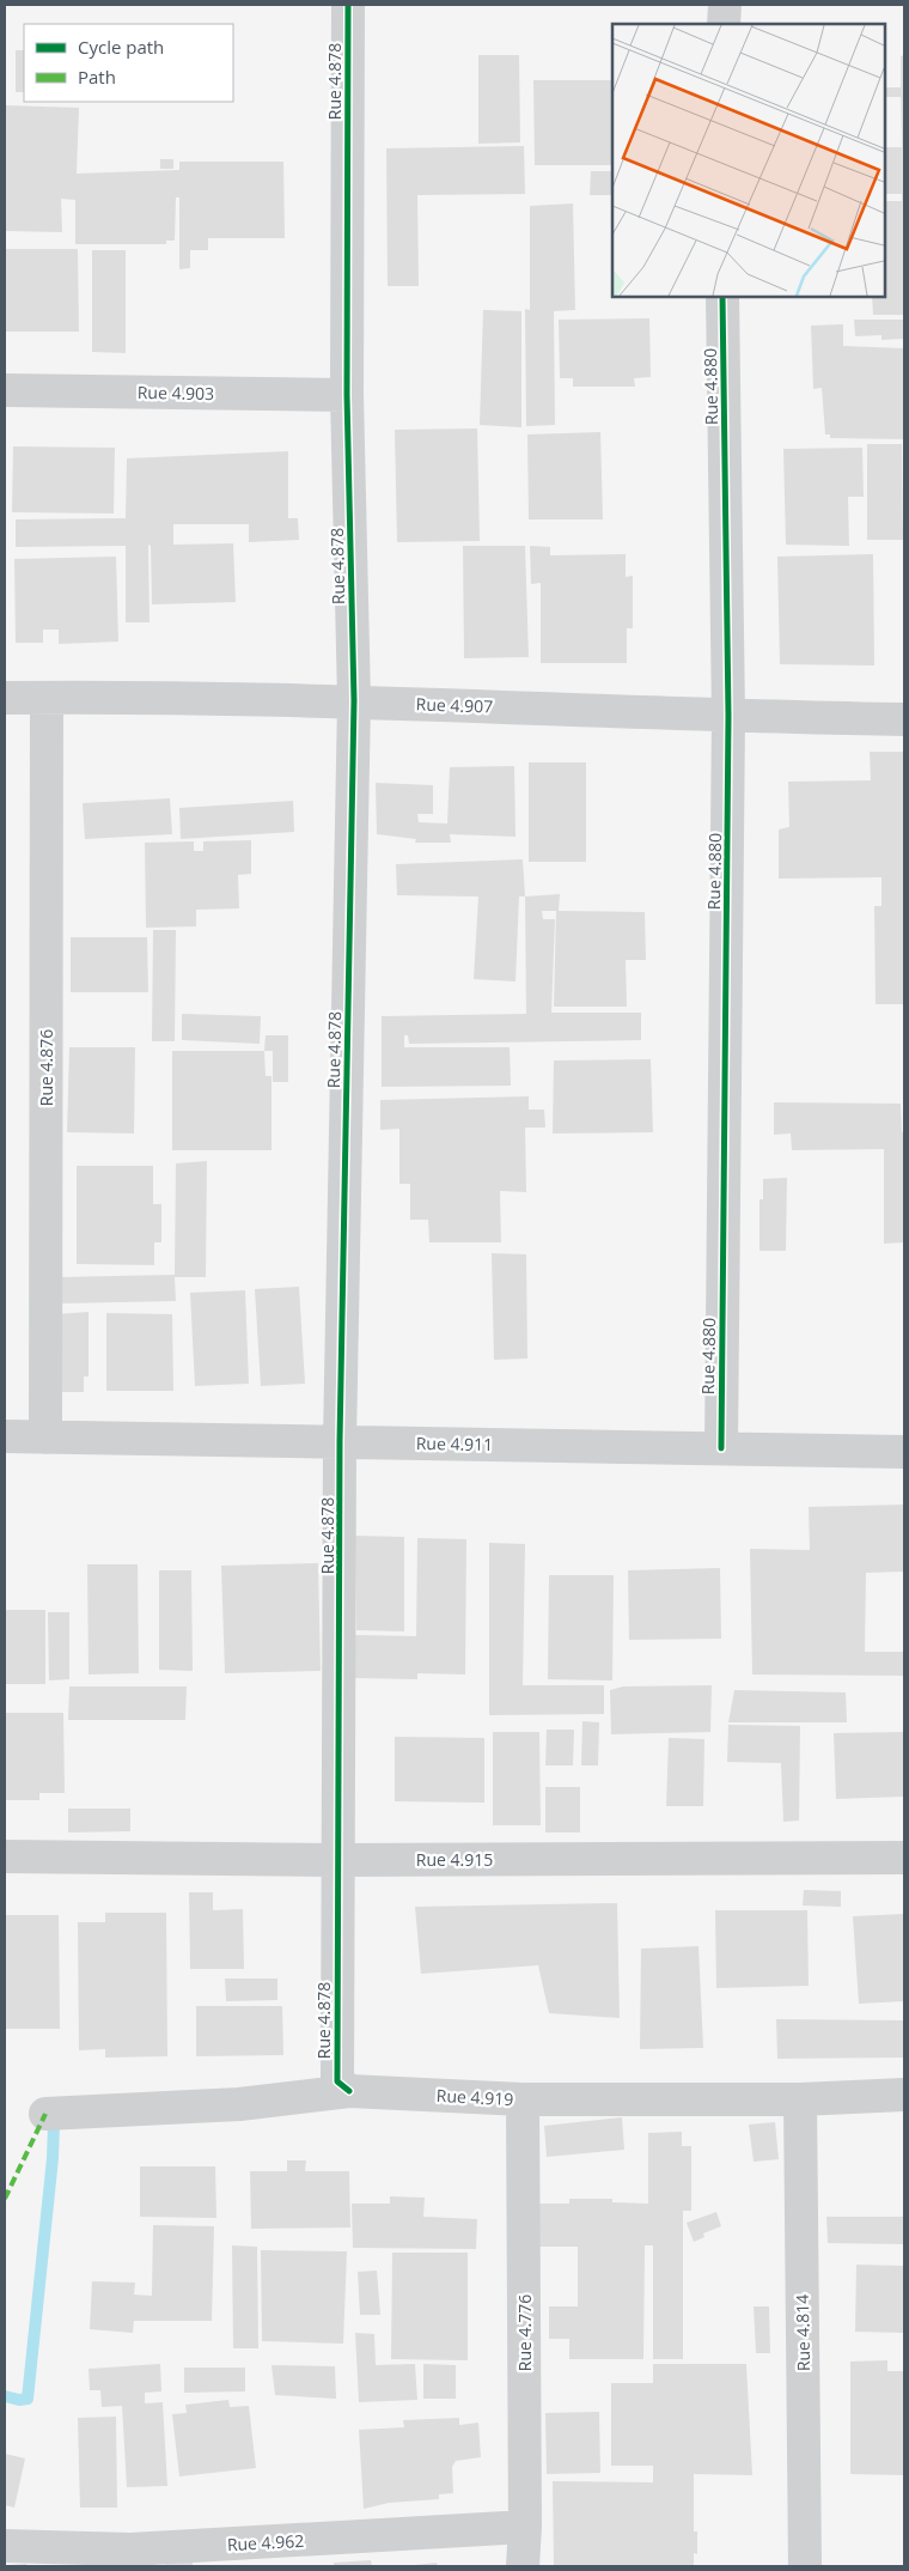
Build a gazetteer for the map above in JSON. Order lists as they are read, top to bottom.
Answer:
{
  "streets": {
    "street": [
      "Rue 4.878",
      "Rue 4.880",
      "Rue 4.903",
      "Rue 4.907",
      "Rue 4.876",
      "Rue 4.911",
      "Rue 4.915",
      "Rue 4.919",
      "Rue 4.776",
      "Rue 4.814",
      "Rue 4.962"
    ]
  },
  "crossings": [
    ["Rue 4.878", "Rue 4.903"],
    ["Rue 4.878", "Rue 4.907"],
    ["Rue 4.878", "Rue 4.911"],
    ["Rue 4.878", "Rue 4.915"],
    ["Rue 4.878", "Rue 4.919"],
    ["Rue 4.880", "Rue 4.907"],
    ["Rue 4.880", "Rue 4.911"],
    ["Rue 4.907", "Rue 4.876"],
    ["Rue 4.876", "Rue 4.911"],
    ["Rue 4.919", "Rue 4.776"],
    ["Rue 4.919", "Rue 4.814"],
    ["Rue 4.776", "Rue 4.962"]
  ],
  "legend": ["Cycle path", "Path"]
}
